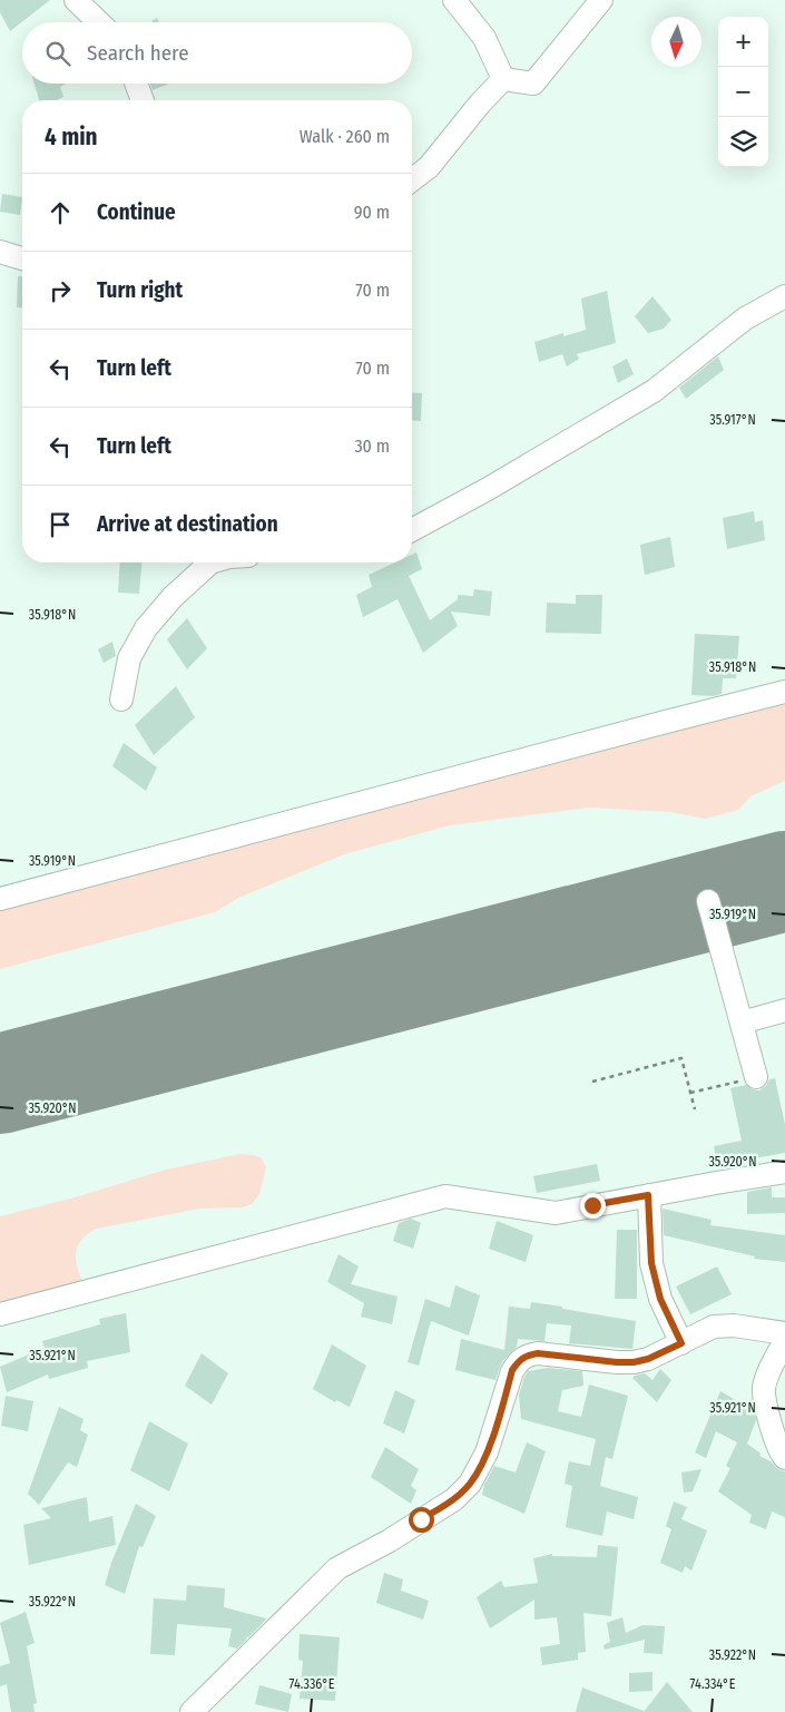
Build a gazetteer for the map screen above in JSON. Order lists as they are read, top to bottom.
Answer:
{
  "north": "bottom",
  "page": {
    "map_buttons": ["+", "−"],
    "search": "Search here",
    "heading": ["4 min", "Walk · 260 m"],
    "list": [
      ["Continue", "90 m"],
      ["Turn right", "70 m"],
      ["Turn left", "70 m"],
      ["Turn left", "30 m"],
      "Arrive at destination"
    ]
  },
  "coordinates": [
    "35.917°N",
    "35.918°N",
    "35.919°N",
    "35.920°N",
    "35.921°N",
    "35.922°N",
    "74.336°E",
    "74.334°E"
  ]
}
